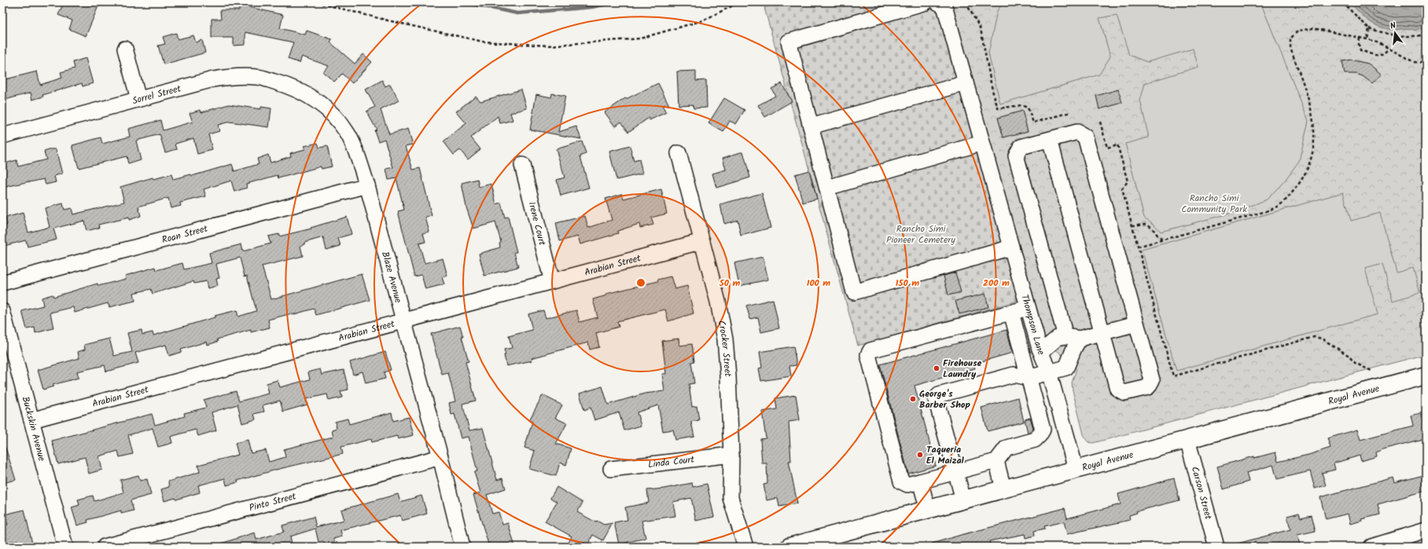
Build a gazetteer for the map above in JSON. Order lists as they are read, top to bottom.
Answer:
{
  "streets": {
    "main road": ["Royal Avenue"],
    "street": [
      "Sorrel Street",
      "Irene Court",
      "Roan Street",
      "Arabian Street",
      "Blaze Avenue",
      "Thompson Lane",
      "Crocker Street",
      "Buckskin Avenue",
      "Linda Court",
      "Carson Street",
      "Pinto Street"
    ]
  },
  "crossings": [
    ["Sorrel Street", "Blaze Avenue"],
    ["Irene Court", "Arabian Street"],
    ["Roan Street", "Blaze Avenue"],
    ["Arabian Street", "Blaze Avenue"],
    ["Arabian Street", "Crocker Street"],
    ["Arabian Street", "Buckskin Avenue"],
    ["Blaze Avenue", "Pinto Street"],
    ["Thompson Lane", "Royal Avenue"],
    ["Crocker Street", "Linda Court"],
    ["Royal Avenue", "Carson Street"]
  ],
  "parks": ["Rancho Simi Community Park", "Rancho Simi Pioneer Cemetery"],
  "places": ["Firehouse Laundry", "George's Barber Shop", "Taqueria El Maizal"],
  "north": "top",
  "rings": [
    "50 m",
    "100 m",
    "150 m",
    "200 m"
  ]
}
